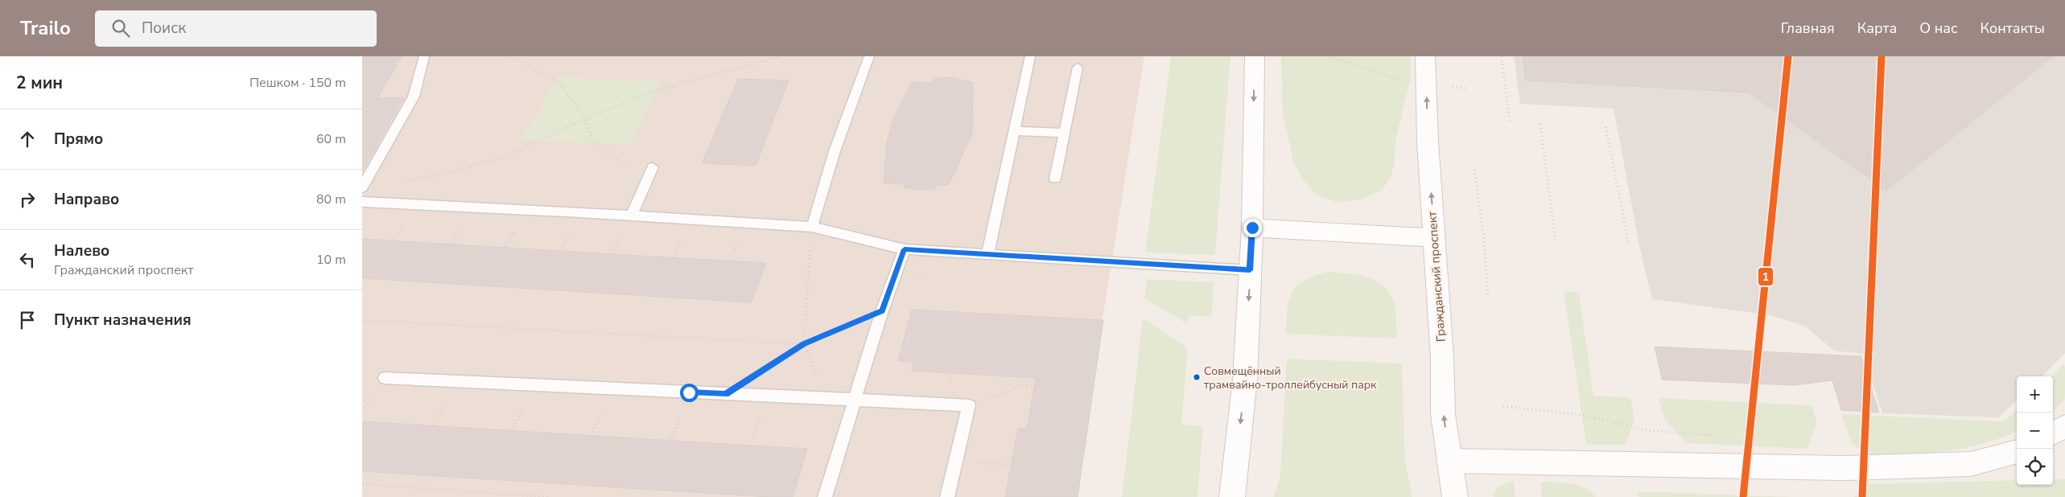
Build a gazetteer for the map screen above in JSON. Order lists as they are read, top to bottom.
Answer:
{
  "streets": {
    "main road": ["Гражданский проспект"]
  },
  "places": ["Совмещённый трамвайно-троллейбусный парк"],
  "lines": ["transit line 1"],
  "page": {
    "header": "Trailo",
    "search": "Поиск",
    "nav": [
      "Главная",
      "Карта",
      "О нас",
      "Контакты"
    ],
    "heading": ["2 мин", "Пешком · 150 m"],
    "list": [
      ["Прямо", "60 m"],
      ["Направо", "80 m"],
      ["Налево", "Гражданский проспект", "10 m"],
      "Пункт назначения"
    ],
    "map_buttons": ["+", "−"]
  }
}
